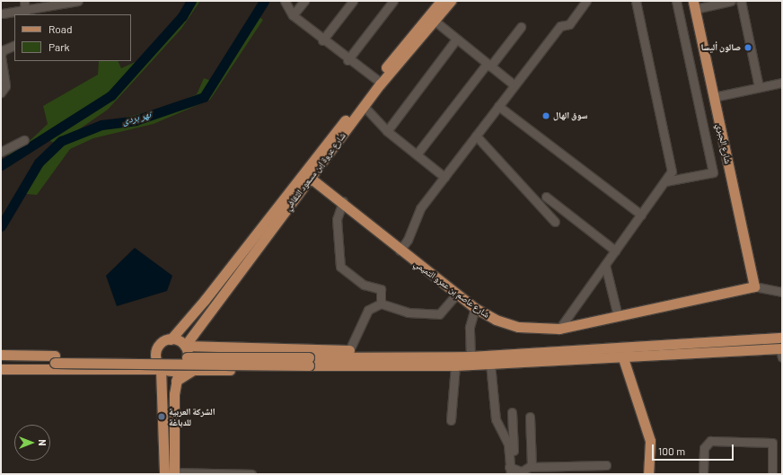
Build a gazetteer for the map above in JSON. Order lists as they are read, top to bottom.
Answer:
{
  "streets": {
    "main road": ["شارع الجبري", "شارع عروة إبن مسعود الثقافي", "شارع عاصم بن عمرو التميمي"]
  },
  "crossings": [
    ["شارع الجبري", "شارع عاصم بن عمرو التميمي"],
    ["شارع عروة إبن مسعود الثقافي", "شارع عاصم بن عمرو التميمي"]
  ],
  "water": ["نهر بردى"],
  "places": ["صالون أليسا", "سوق الهال", "الشركة العربية للدباغة"],
  "legend": ["Road", "Park"],
  "scale_bar": "100 m",
  "north": "right"
}
